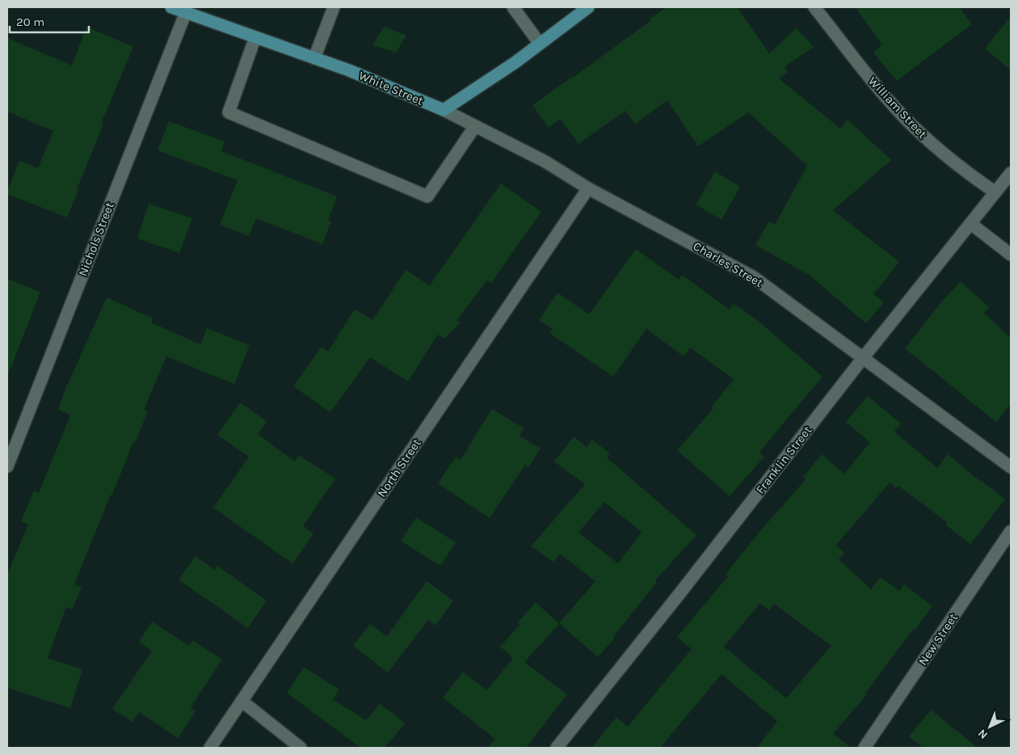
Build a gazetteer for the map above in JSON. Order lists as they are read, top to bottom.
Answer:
{
  "streets": {
    "main road": ["White Street"],
    "street": [
      "William Street",
      "Nichols Street",
      "Charles Street",
      "Franklin Street",
      "North Street",
      "New Street"
    ]
  },
  "crossings": [
    ["White Street", "Nichols Street"],
    ["White Street", "Charles Street"],
    ["William Street", "Franklin Street"],
    ["Charles Street", "Franklin Street"],
    ["Charles Street", "North Street"]
  ],
  "scale_bar": "20 m",
  "north": "bottom left"
}
